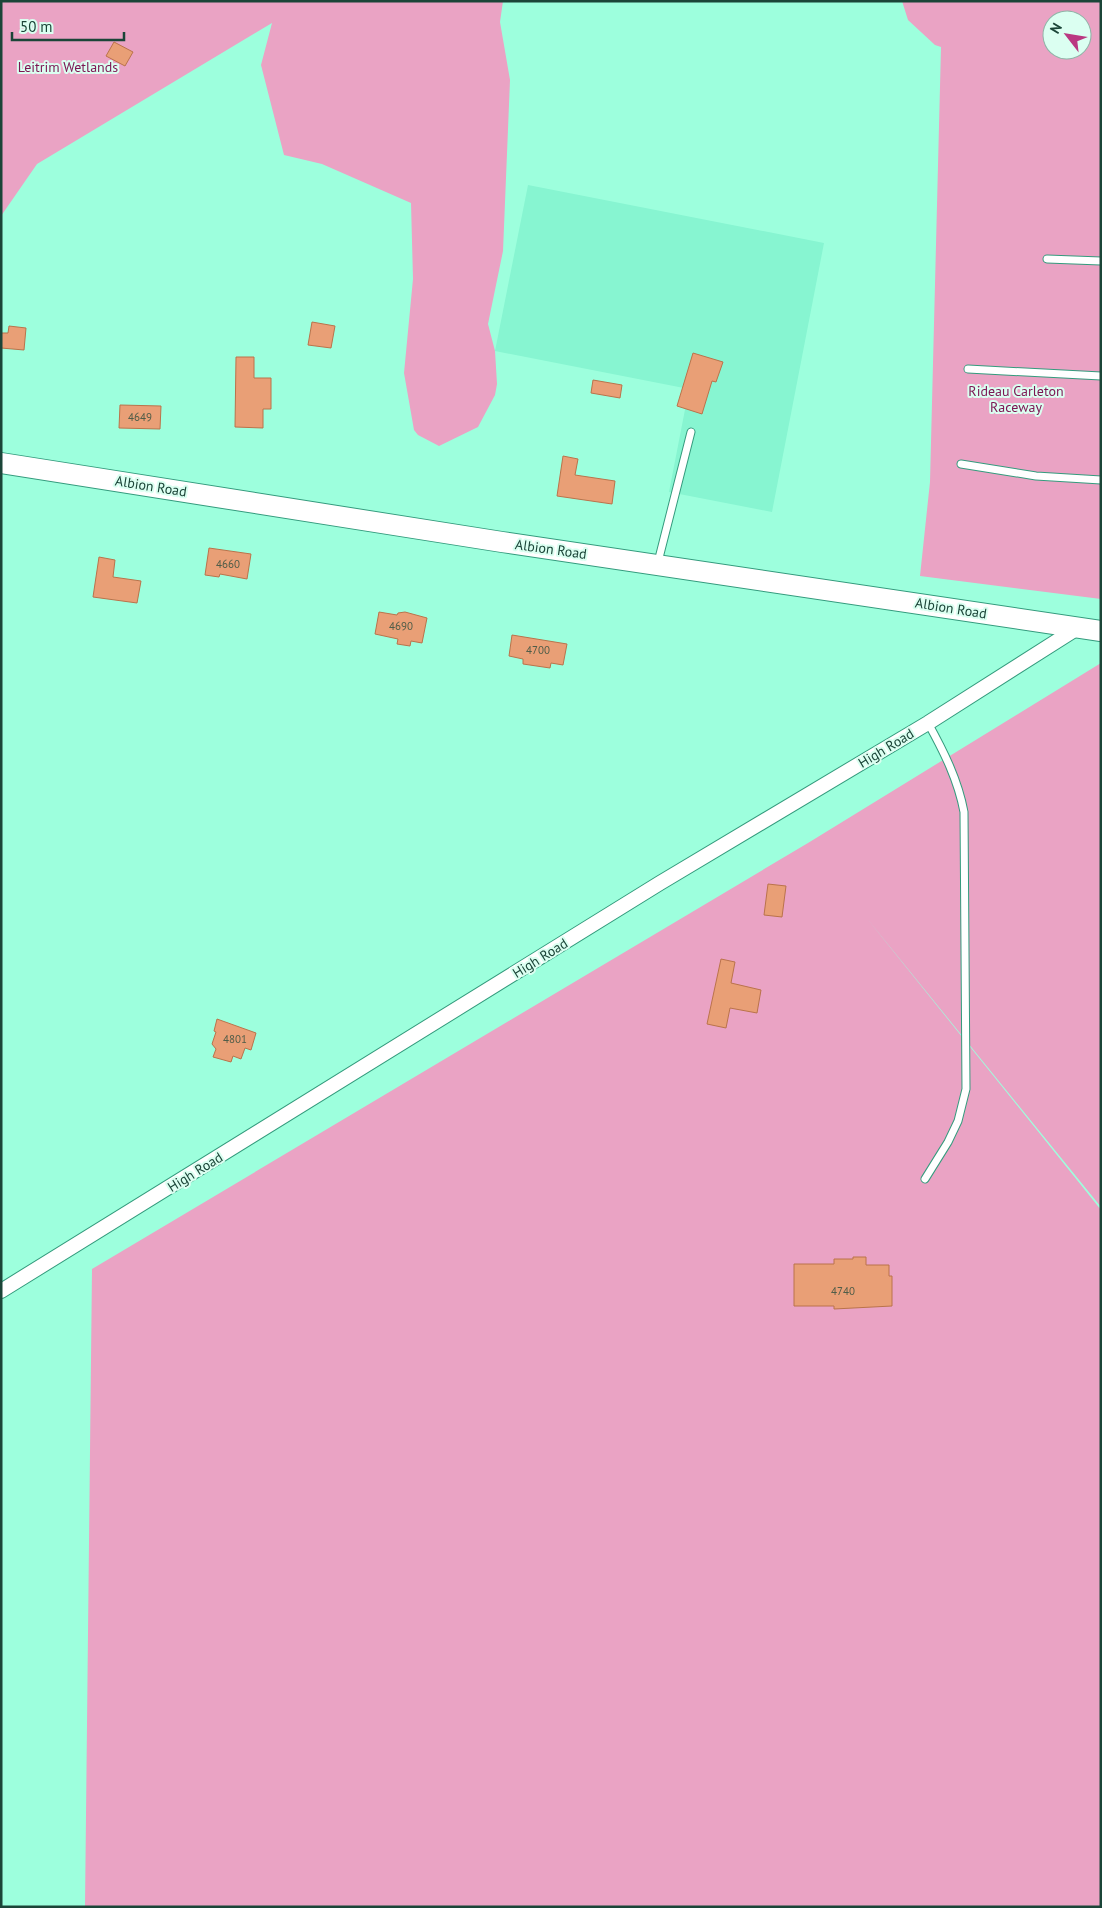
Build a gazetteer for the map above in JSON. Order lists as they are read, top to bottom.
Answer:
{
  "streets": {
    "main road": ["Albion Road"],
    "street": ["High Road"]
  },
  "crossings": [
    ["Albion Road", "High Road"]
  ],
  "parks": ["Leitrim Wetlands", "Rideau Carleton Raceway"],
  "house_numbers": [
    "4649",
    "4660",
    "4690",
    "4700",
    "4801",
    "4740"
  ],
  "scale_bar": "50 m",
  "north": "top left"
}
